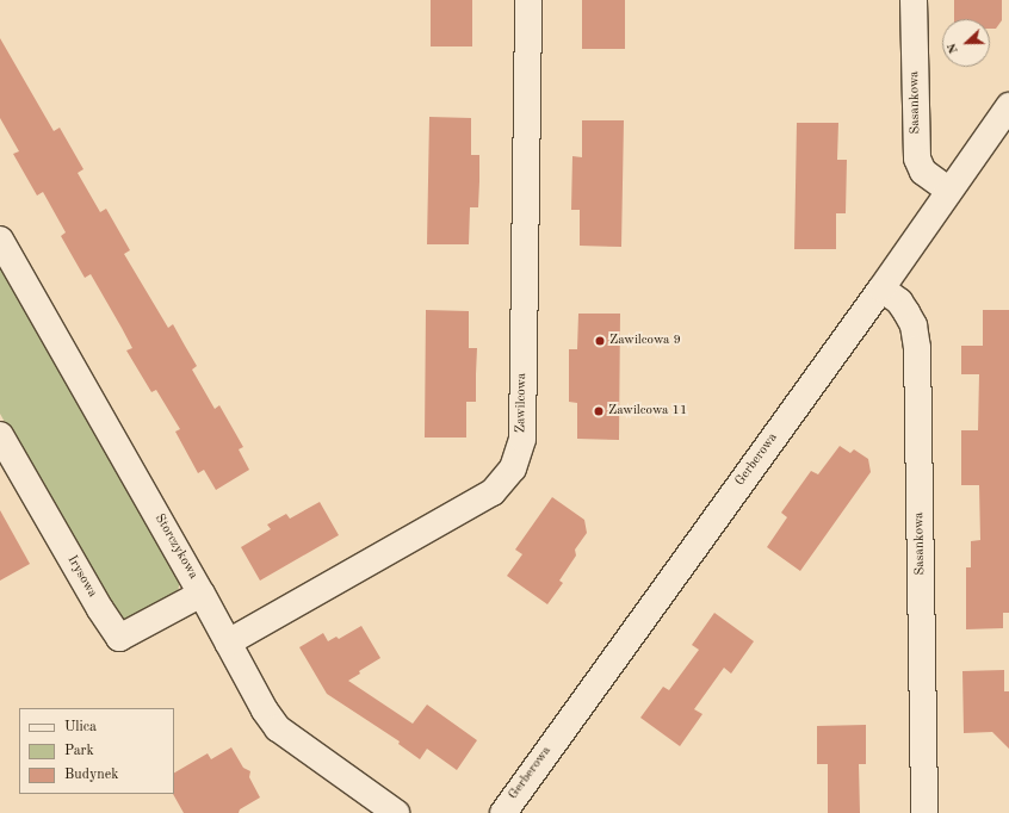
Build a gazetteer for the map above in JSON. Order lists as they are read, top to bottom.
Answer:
{
  "streets": {
    "street": [
      "Sasankowa",
      "Zawilcowa",
      "Gerberowa",
      "Storczykowa",
      "Irysowa"
    ]
  },
  "crossings": [
    ["Sasankowa", "Gerberowa"],
    ["Zawilcowa", "Storczykowa"],
    ["Storczykowa", "Irysowa"]
  ],
  "places": ["Zawilcowa 9", "Zawilcowa 11"],
  "legend": ["Ulica", "Park", "Budynek"],
  "north": "left"
}
